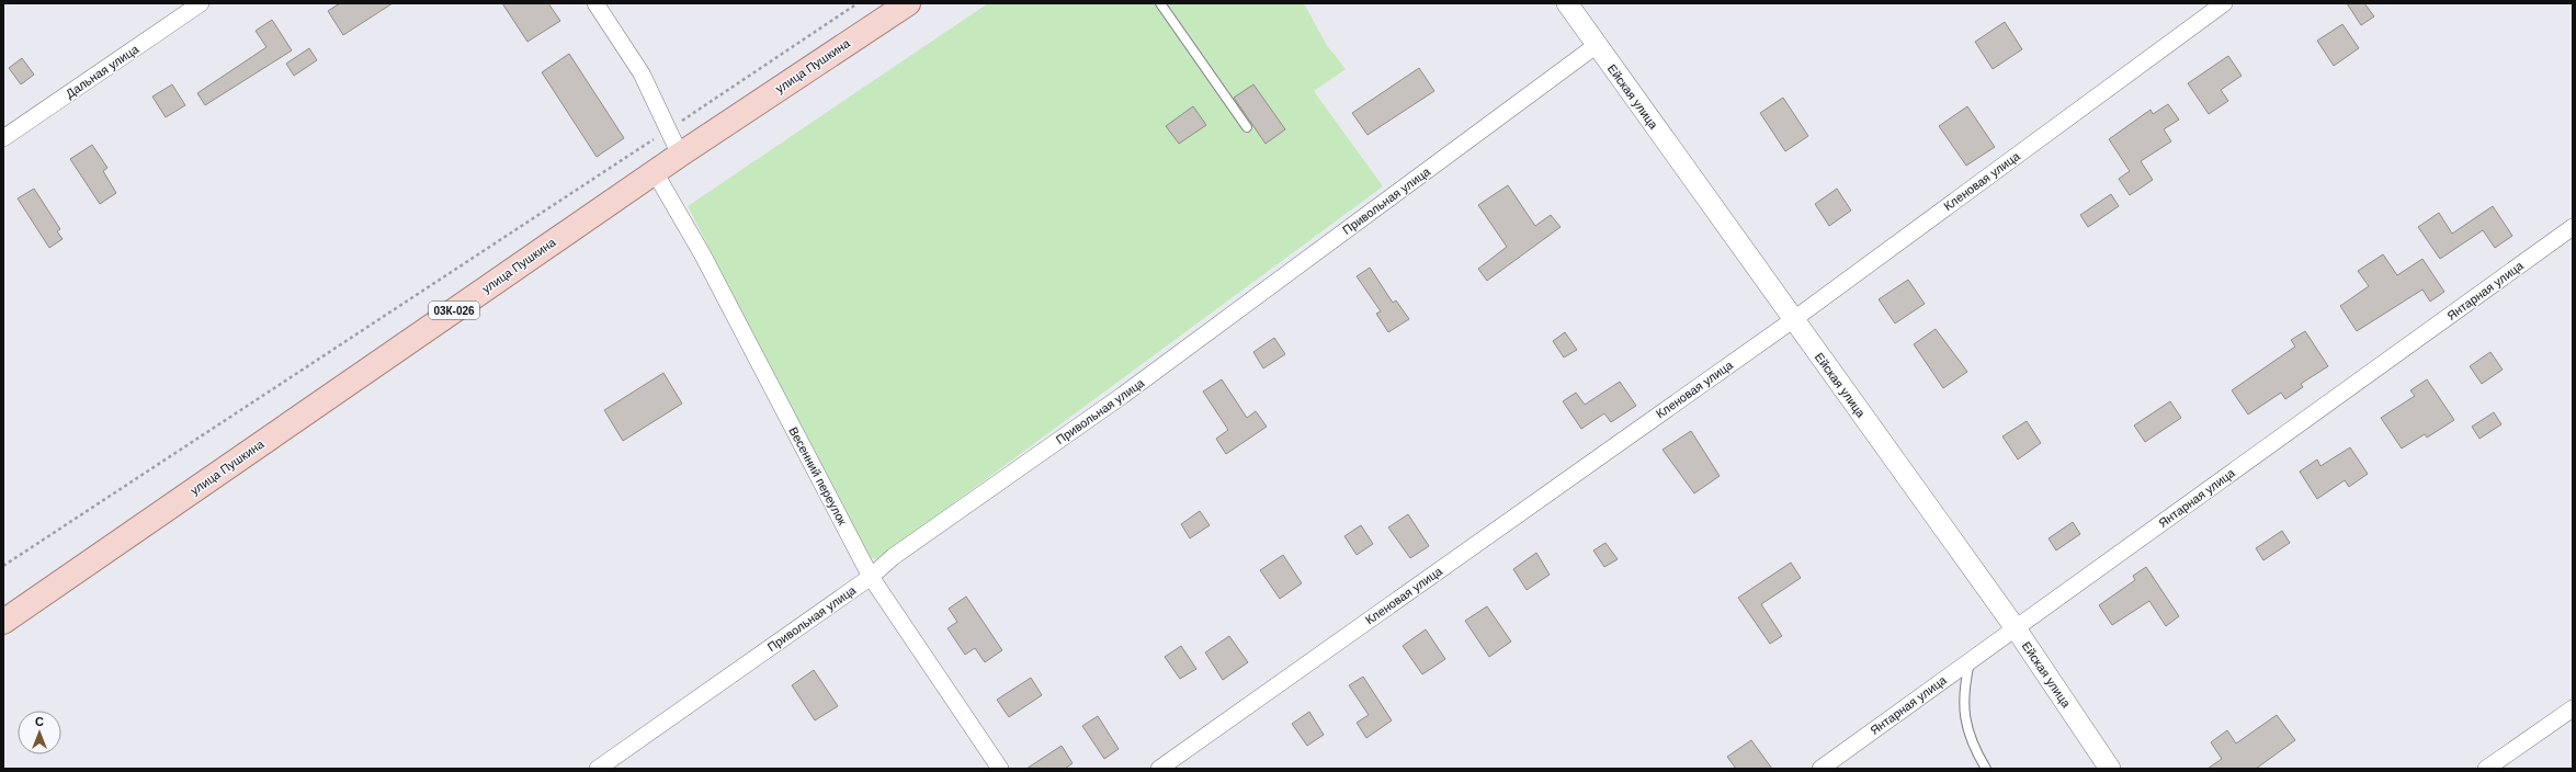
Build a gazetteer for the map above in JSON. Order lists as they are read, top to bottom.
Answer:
{
  "streets": {
    "main road": ["улица Пушкина", "03К-026"],
    "street": [
      "Дальная улица",
      "Ейская улица",
      "Кленовая улица",
      "Привольная улица",
      "Янтарная улица",
      "Весенний переулок"
    ]
  },
  "crossings": [
    ["улица Пушкина", "Весенний переулок"],
    ["Ейская улица", "Кленовая улица"],
    ["Ейская улица", "Привольная улица"],
    ["Ейская улица", "Янтарная улица"],
    ["Привольная улица", "Весенний переулок"]
  ],
  "north": "top"
}
